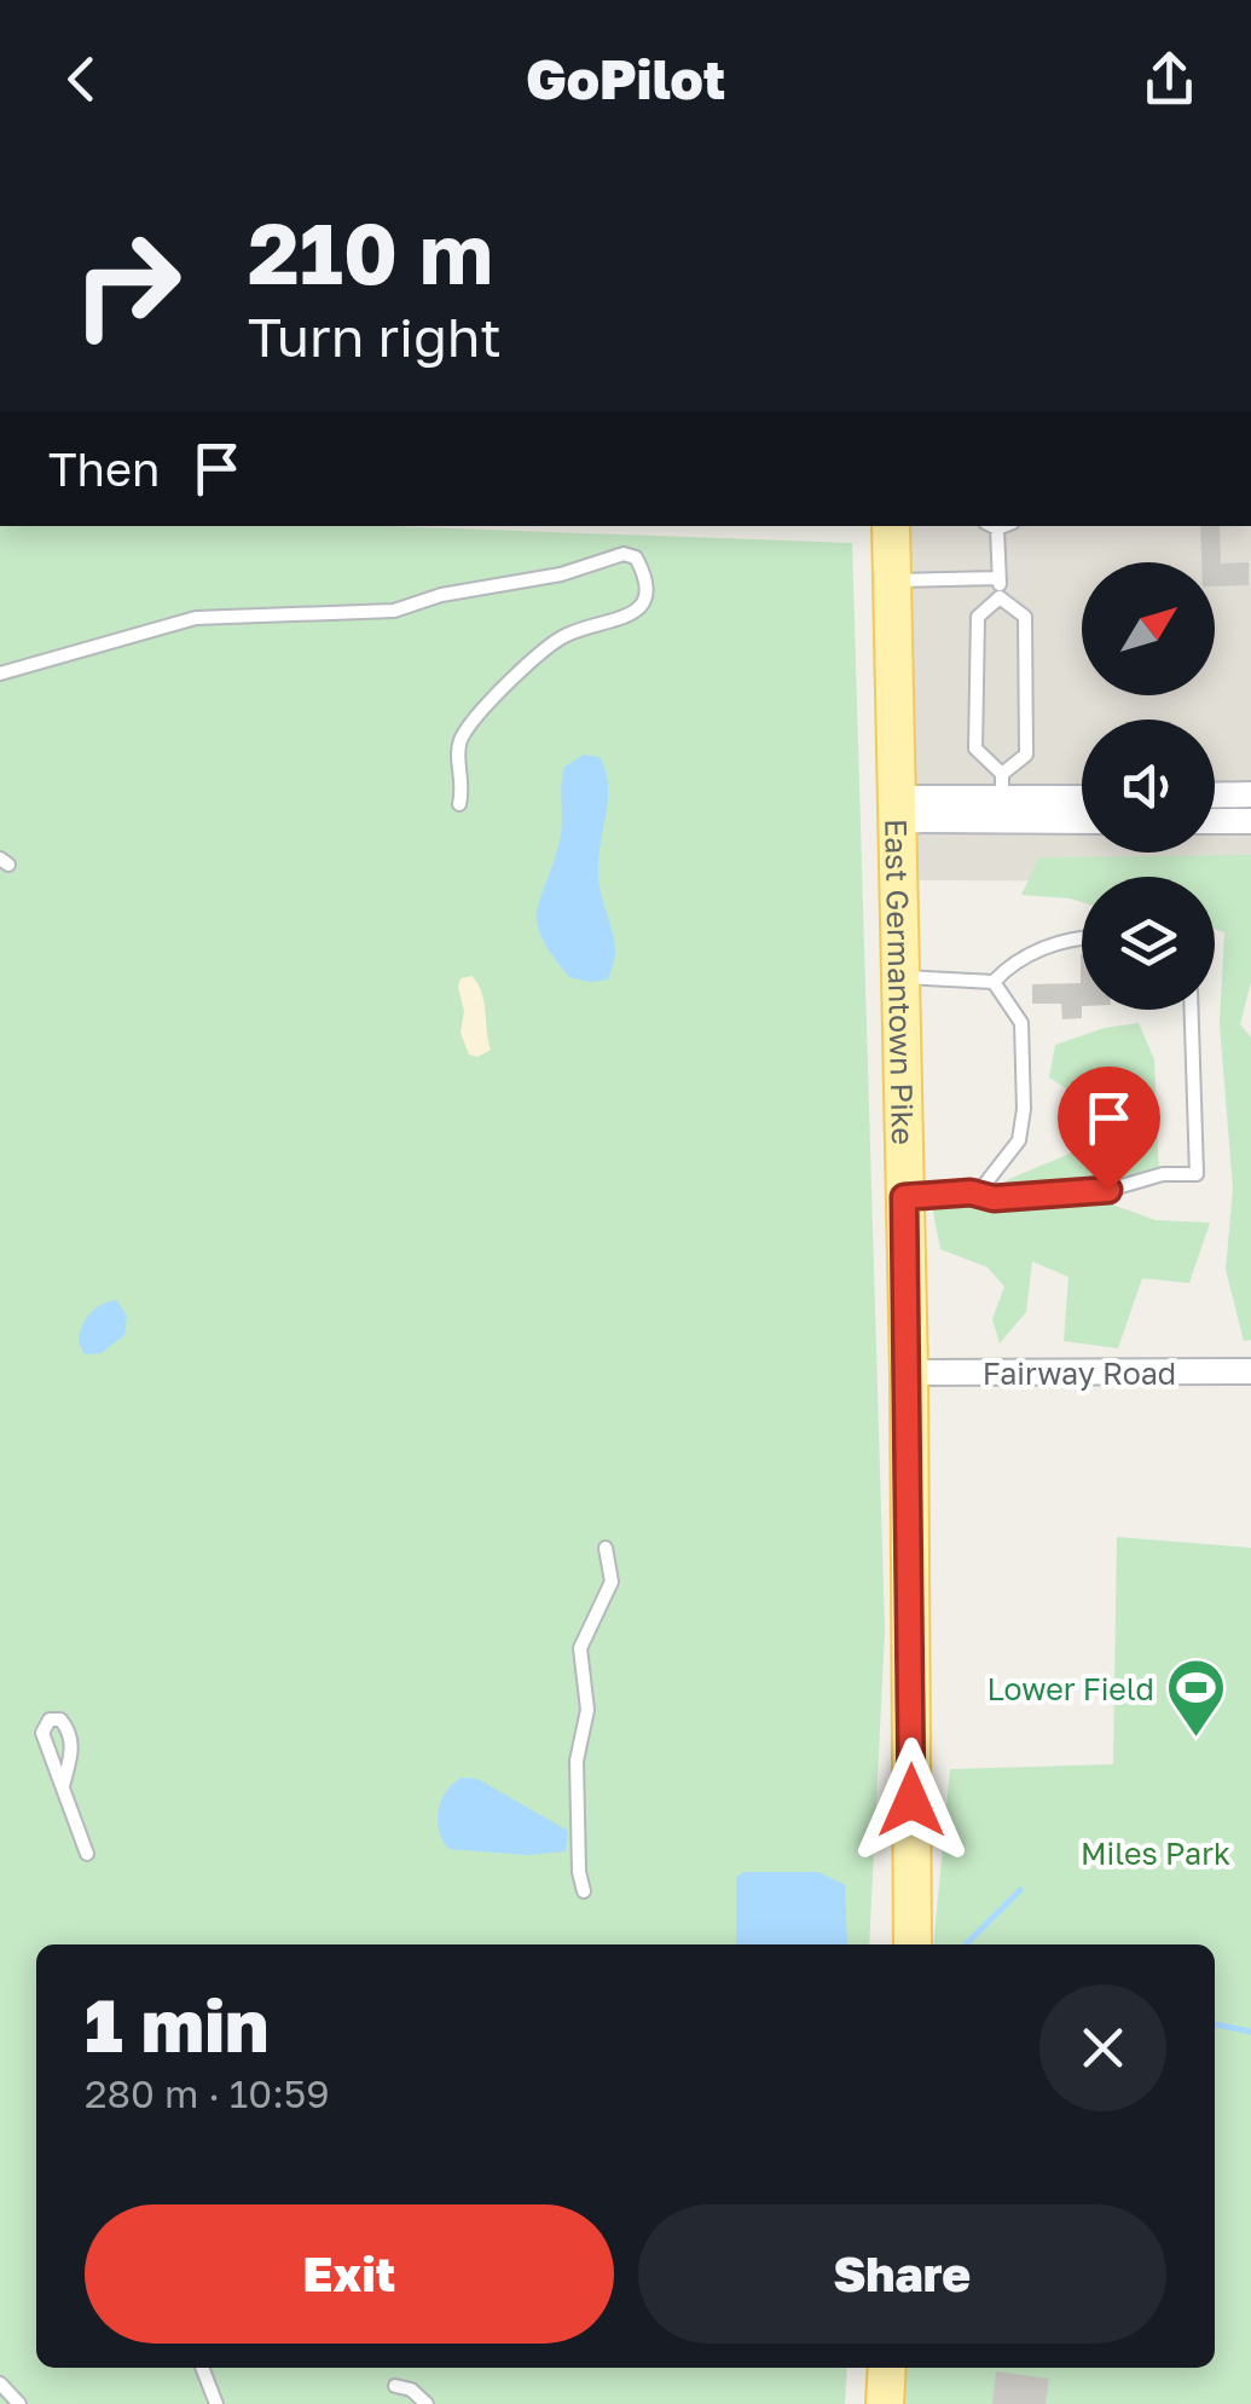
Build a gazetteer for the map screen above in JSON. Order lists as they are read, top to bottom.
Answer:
{
  "streets": {
    "main road": ["East Germantown Pike"],
    "street": ["Fairway Road"]
  },
  "crossings": [
    ["East Germantown Pike", "Fairway Road"]
  ],
  "parks": ["Miles Park"],
  "places": {
    "sports": ["Lower Field"]
  },
  "north": "top right",
  "page": {
    "header": "GoPilot",
    "turn": ["210 m", "Turn right"],
    "then": "Then",
    "heading": ["1 min", "280 m · 10:59"],
    "buttons": ["Exit", "Share"]
  }
}
